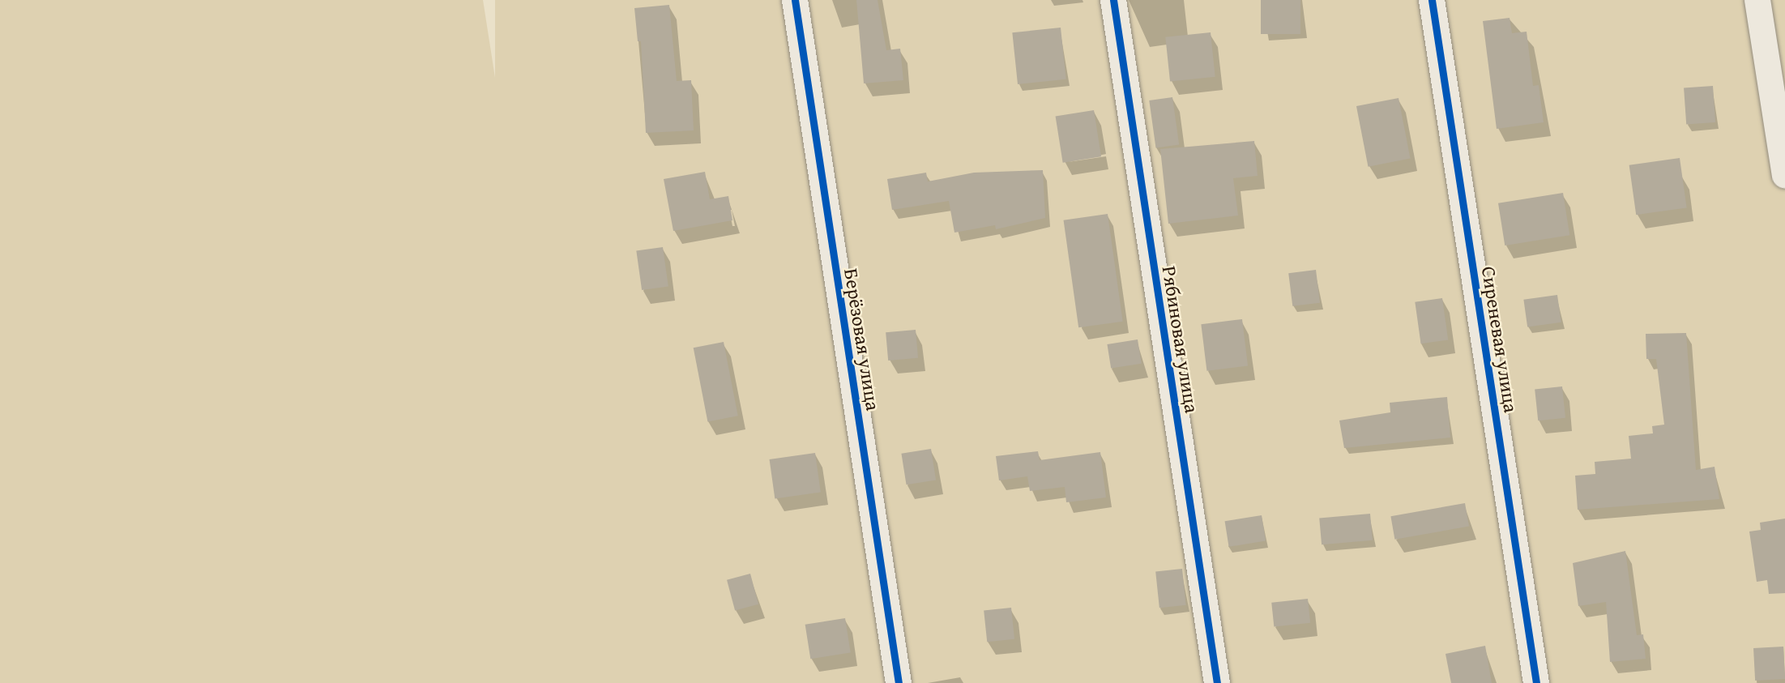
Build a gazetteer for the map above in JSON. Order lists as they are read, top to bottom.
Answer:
{
  "streets": {
    "street": ["Берёзовая улица", "Рябиновая улица", "Сиреневая улица"]
  }
}
